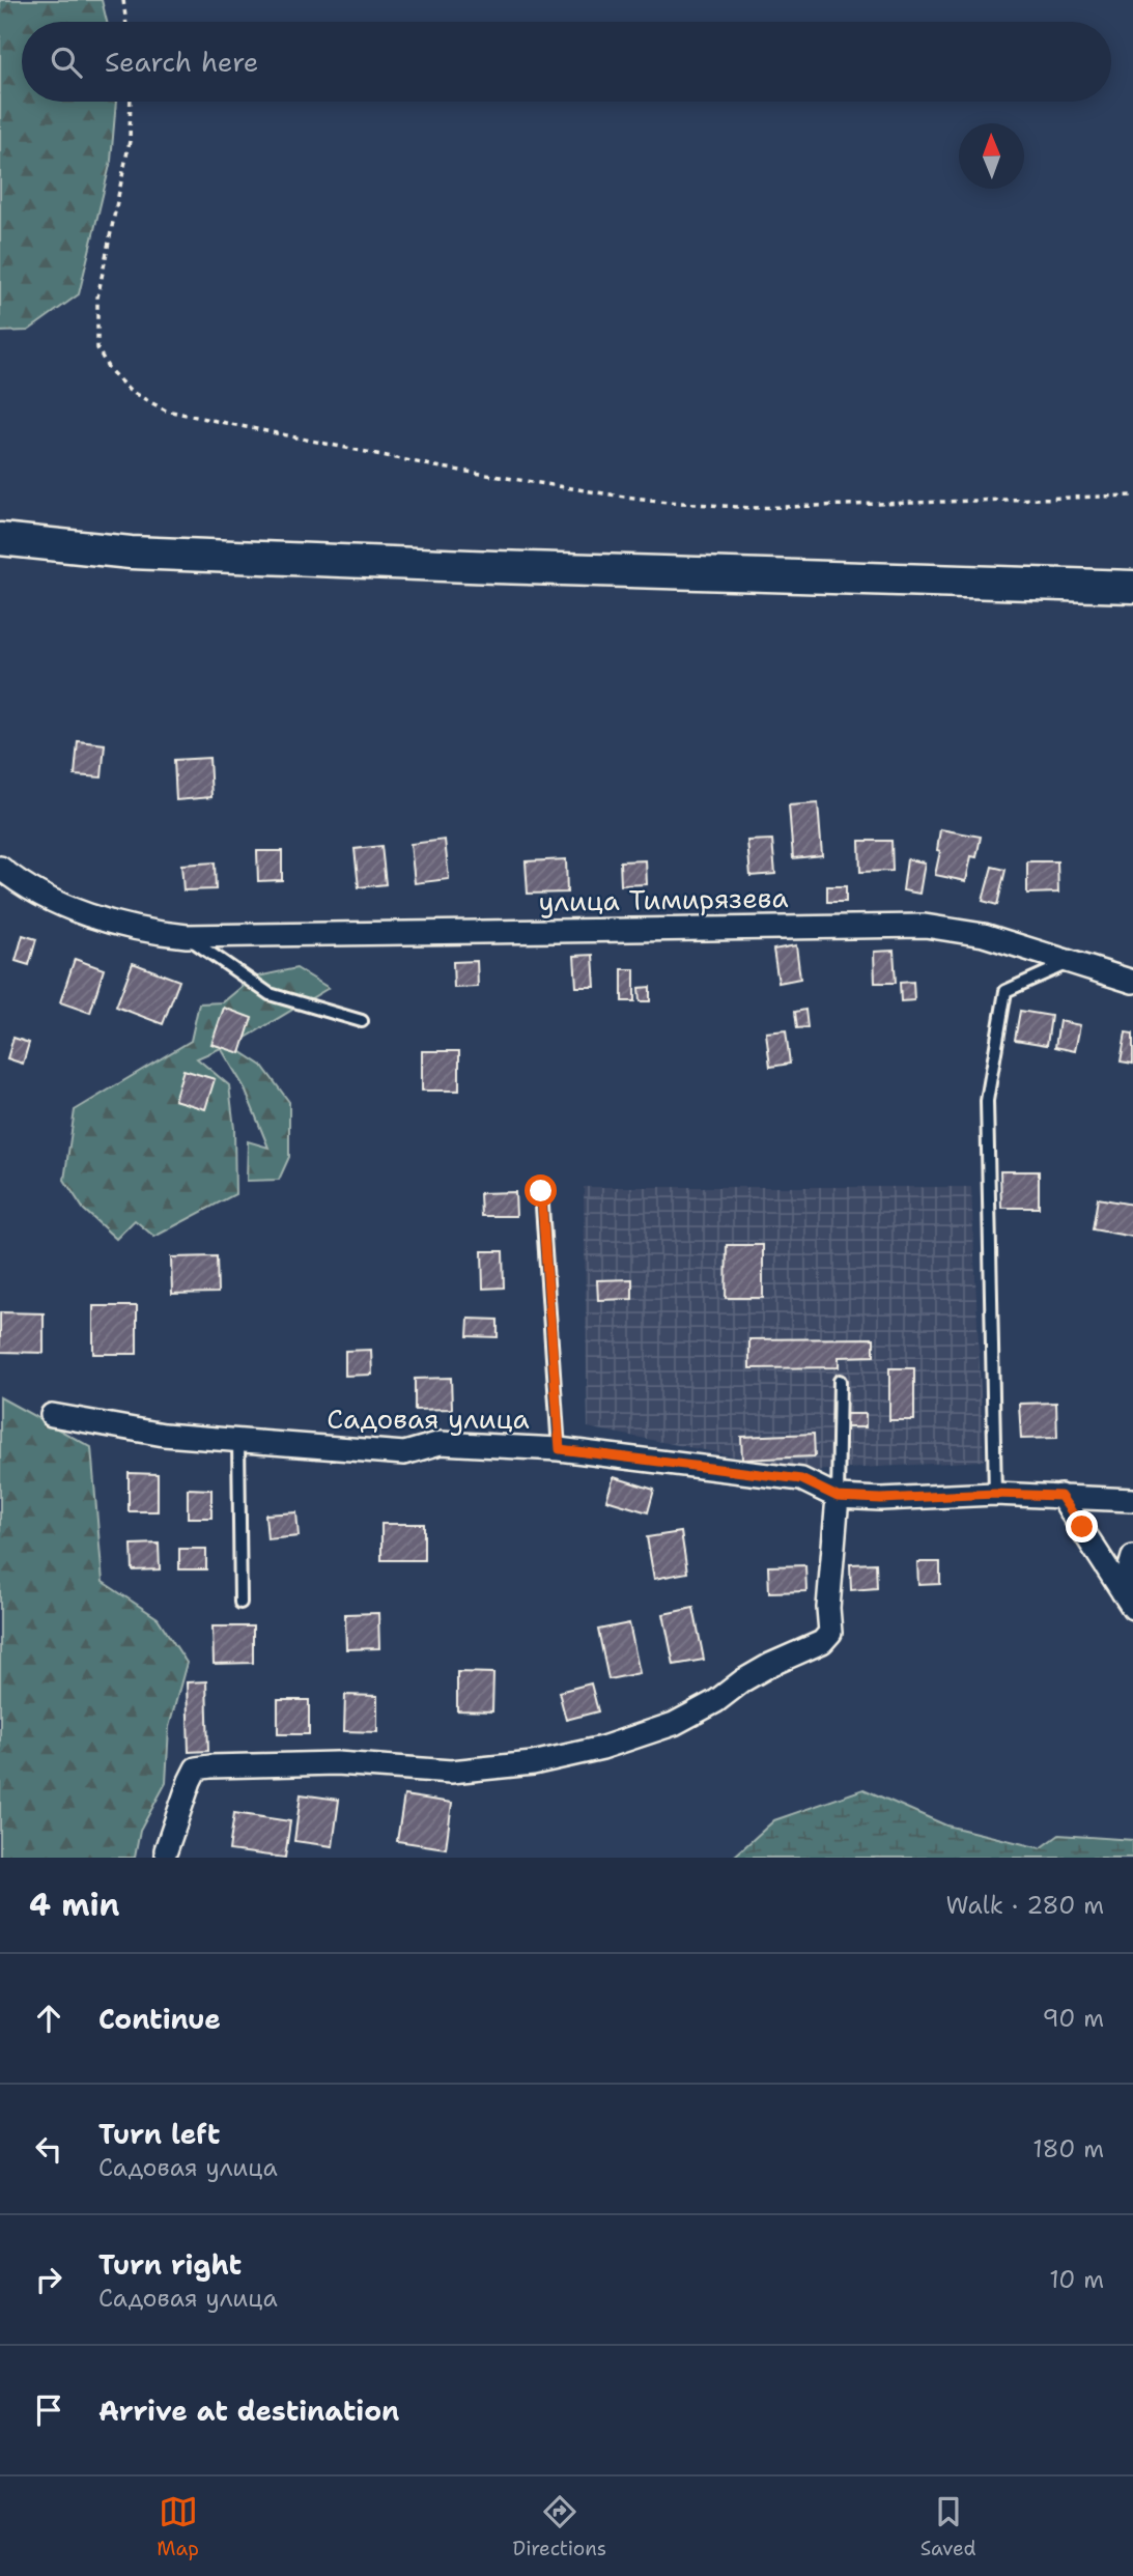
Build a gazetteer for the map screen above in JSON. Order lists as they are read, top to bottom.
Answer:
{
  "streets": {
    "street": ["улица Тимирязева", "Садовая улица"]
  },
  "north": "top",
  "page": {
    "search": "Search here",
    "heading": ["4 min", "Walk · 280 m"],
    "list": [
      ["Continue", "90 m"],
      ["Turn left", "Садовая улица", "180 m"],
      ["Turn right", "Садовая улица", "10 m"],
      "Arrive at destination"
    ],
    "nav": ["Map", "Directions", "Saved"]
  }
}
